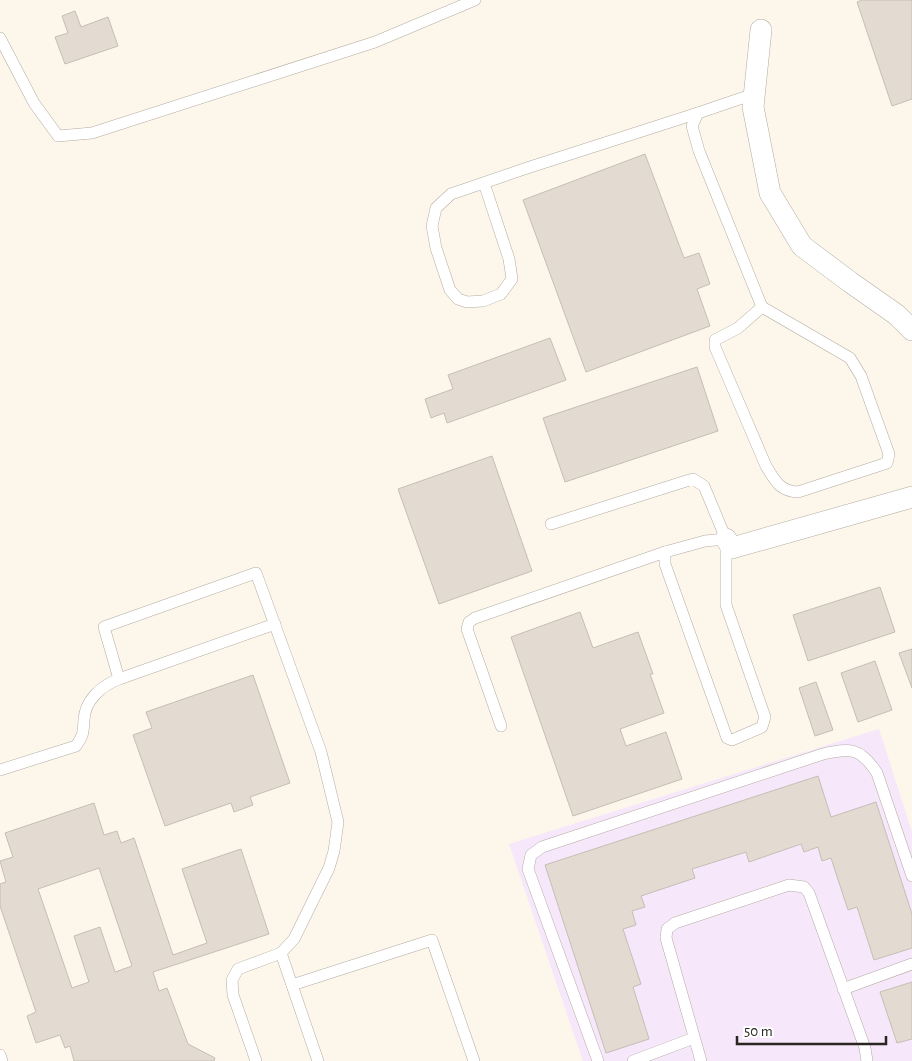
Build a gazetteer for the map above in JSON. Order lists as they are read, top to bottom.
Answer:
{
  "scale_bar": "50 m"
}
